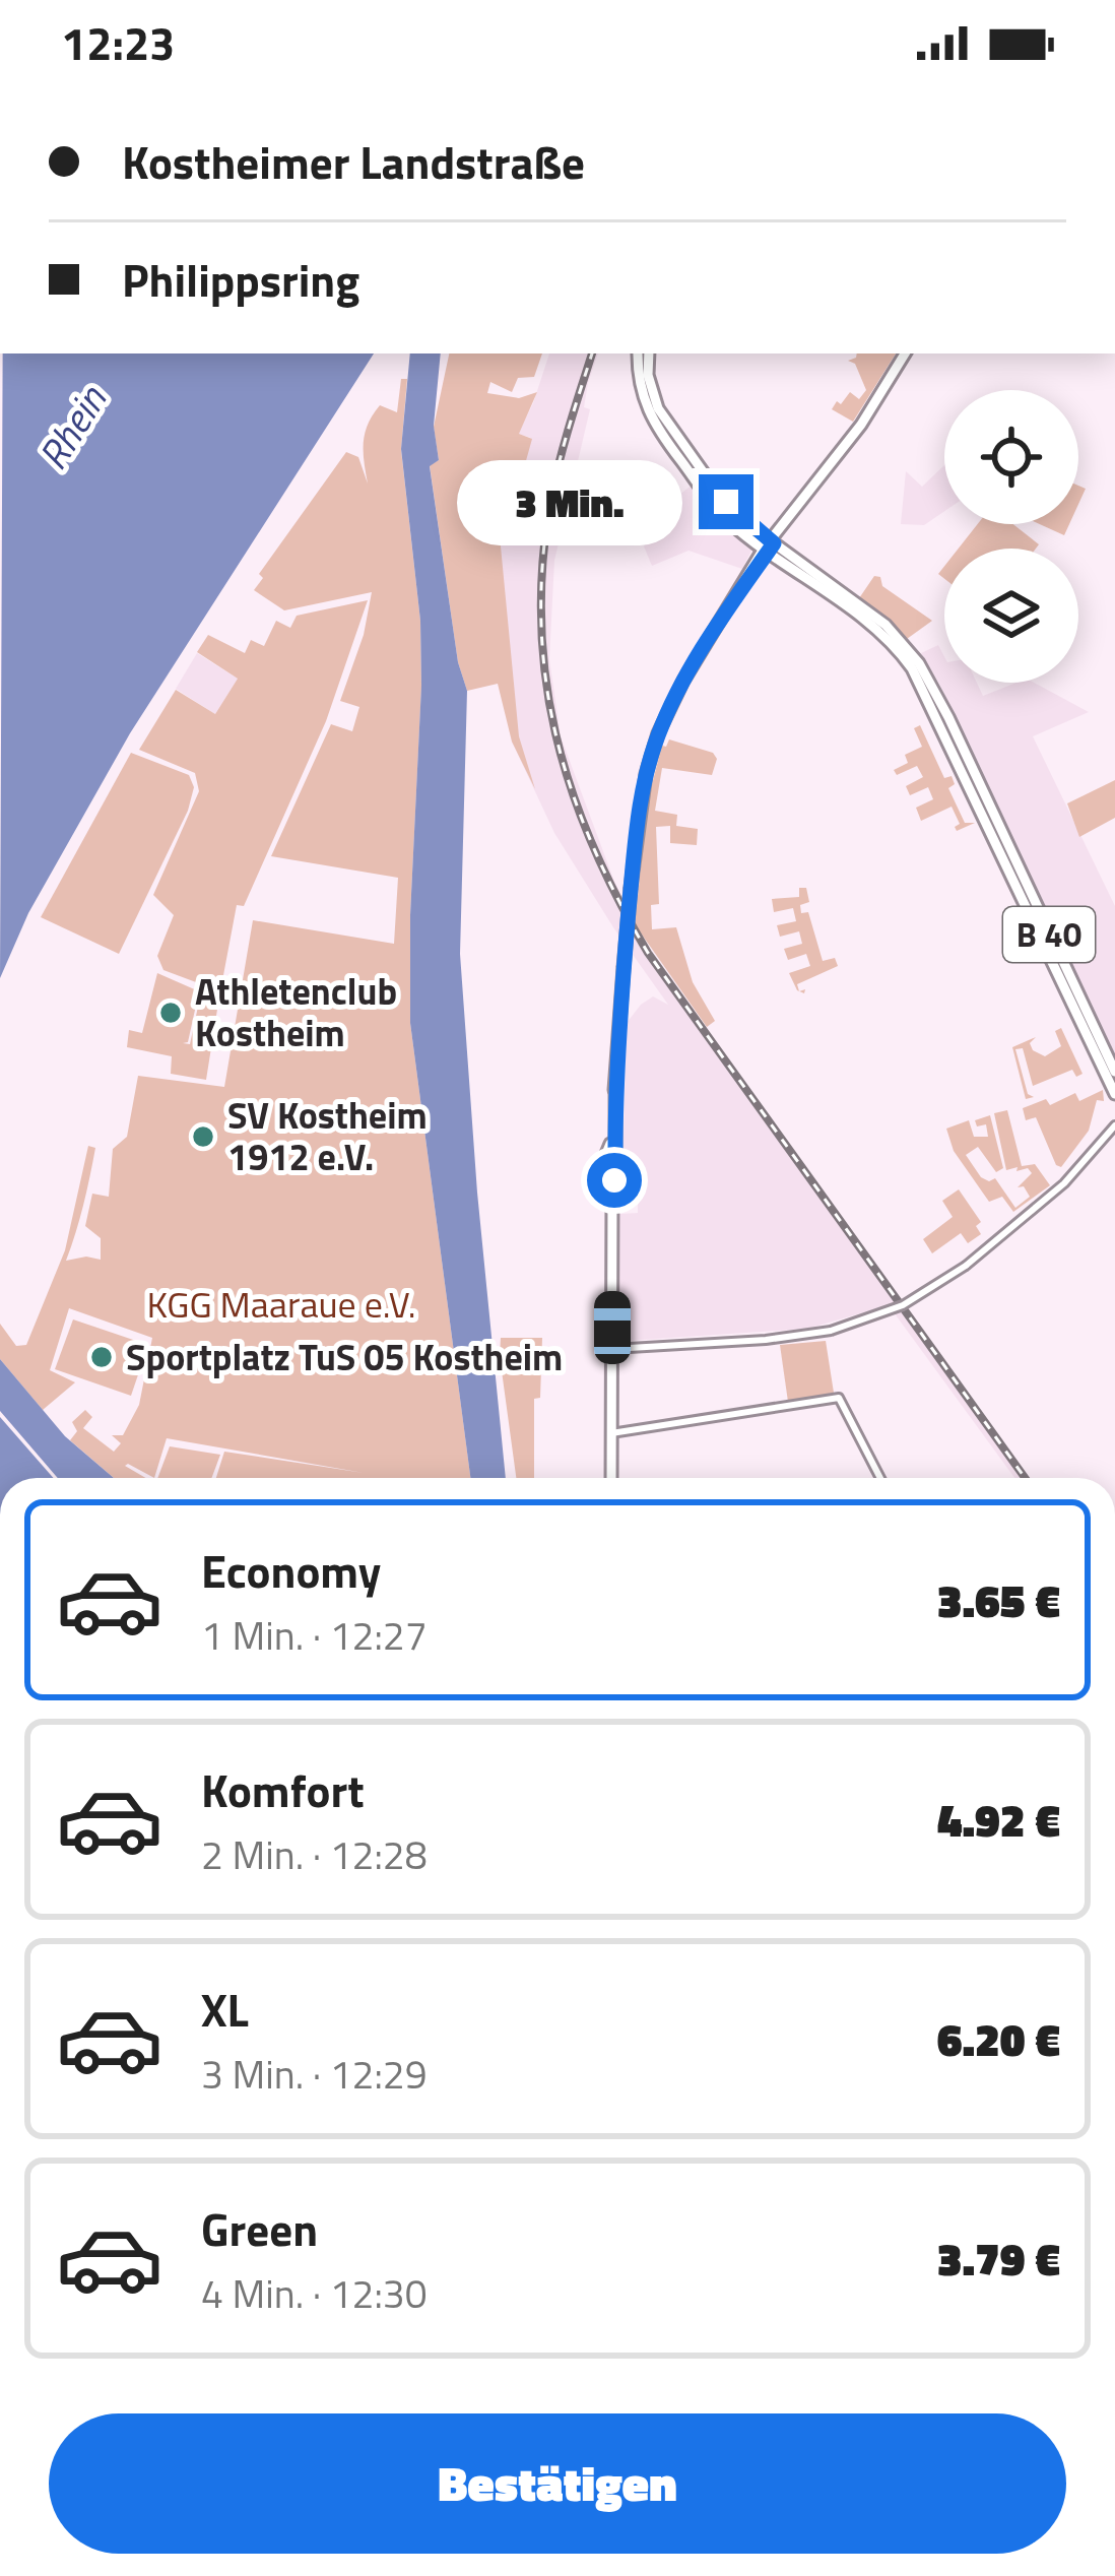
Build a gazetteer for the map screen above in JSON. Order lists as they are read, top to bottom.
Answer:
{
  "streets": {
    "main road": ["B 40"]
  },
  "water": ["Rhein"],
  "parks": ["KGG Maaraue e.V."],
  "places": ["Athletenclub Kostheim", "SV Kostheim 1912 e.V.", "Sportplatz TuS 05 Kostheim"],
  "page": {
    "status": "12:23",
    "banner": ["Kostheimer Landstraße", "Philippsring"],
    "bubble": "3 Min.",
    "list": [
      {
        "name": "Economy",
        "note": "1 Min. · 12:27",
        "value": "3.65 €"
      },
      {
        "name": "Komfort",
        "note": "2 Min. · 12:28",
        "value": "4.92 €"
      },
      {
        "name": "XL",
        "note": "3 Min. · 12:29",
        "value": "6.20 €"
      },
      {
        "name": "Green",
        "note": "4 Min. · 12:30",
        "value": "3.79 €"
      }
    ],
    "buttons": "Bestätigen"
  }
}
